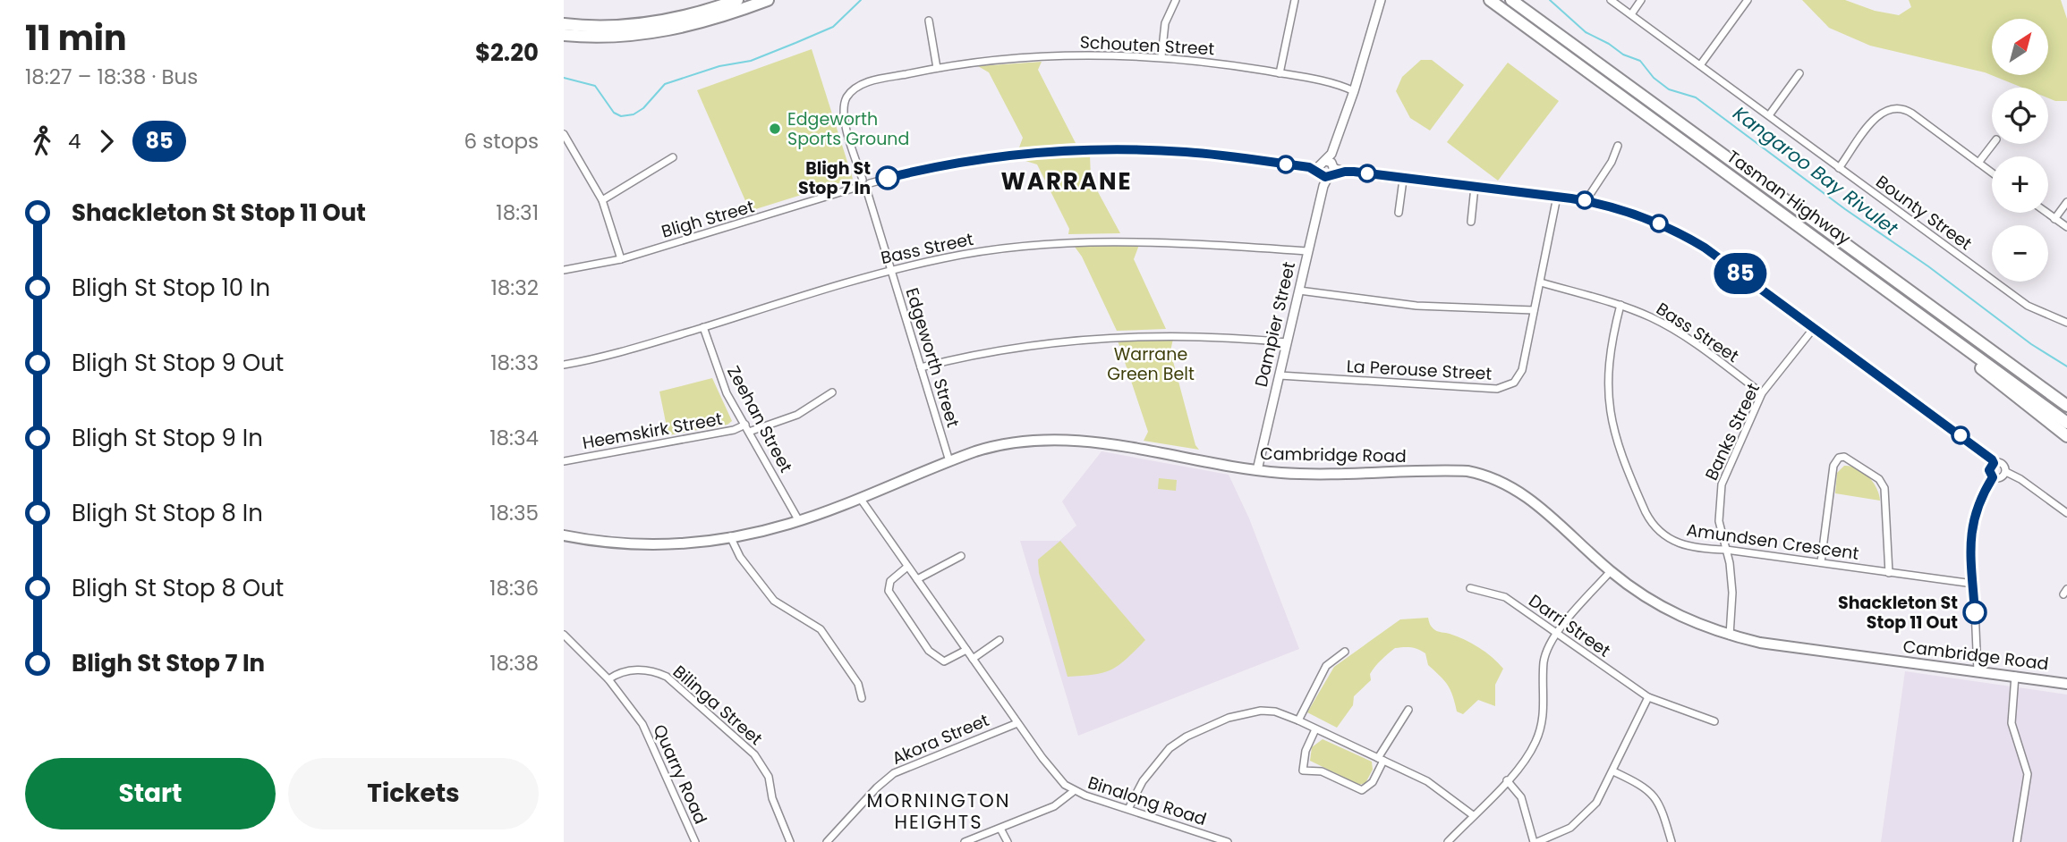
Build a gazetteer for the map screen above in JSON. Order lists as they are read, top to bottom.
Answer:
{
  "streets": {
    "highway": ["Tasman Highway"],
    "main road": ["Cambridge Road"],
    "street": [
      "Schouten Street",
      "Bounty Street",
      "Bligh Street",
      "Bass Street",
      "Dampier Street",
      "Edgeworth Street",
      "La Perouse Street",
      "Zeehan Street",
      "Heemskirk Street",
      "Banks Street",
      "Amundsen Crescent",
      "Darri Street",
      "Bilinga Street",
      "Akora Street",
      "Quarry Road",
      "Binalong Road"
    ]
  },
  "crossings": [
    ["Bass Street", "Dampier Street"],
    ["Bass Street", "Edgeworth Street"],
    ["Bass Street", "La Perouse Street"],
    ["Bass Street", "Zeehan Street"],
    ["Bass Street", "Banks Street"],
    ["Bass Street", "Amundsen Crescent"],
    ["Dampier Street", "La Perouse Street"],
    ["Dampier Street", "Cambridge Road"],
    ["Edgeworth Street", "Cambridge Road"],
    ["Zeehan Street", "Heemskirk Street"],
    ["Zeehan Street", "Cambridge Road"],
    ["Banks Street", "Cambridge Road"],
    ["Banks Street", "Amundsen Crescent"],
    ["Cambridge Road", "Binalong Road"],
    ["Bilinga Street", "Quarry Road"],
    ["Akora Street", "Binalong Road"]
  ],
  "districts": ["WARRANE", "MORNINGTON HEIGHTS"],
  "water": ["Kangaroo Bay Rivulet"],
  "parks": ["Warrane Green Belt"],
  "places": ["Edgeworth Sports Ground", "Bligh St Stop 7 In", "Shackleton St Stop 11 Out"],
  "lines": ["bus line 85"],
  "north": "top right",
  "page": {
    "heading": ["11 min", "18:27 – 18:38 · Bus", "$2.20"],
    "on_map": "85",
    "map_buttons": ["+", "−"],
    "legs": ["4", "85", "6 stops"],
    "list": [
      {
        "name": "Shackleton St Stop 11 Out",
        "value": "18:31"
      },
      {
        "name": "Bligh St Stop 10 In",
        "value": "18:32"
      },
      {
        "name": "Bligh St Stop 9 Out",
        "value": "18:33"
      },
      {
        "name": "Bligh St Stop 9 In",
        "value": "18:34"
      },
      {
        "name": "Bligh St Stop 8 In",
        "value": "18:35"
      },
      {
        "name": "Bligh St Stop 8 Out",
        "value": "18:36"
      },
      {
        "name": "Bligh St Stop 7 In",
        "value": "18:38"
      }
    ],
    "buttons": ["Start", "Tickets"]
  }
}
